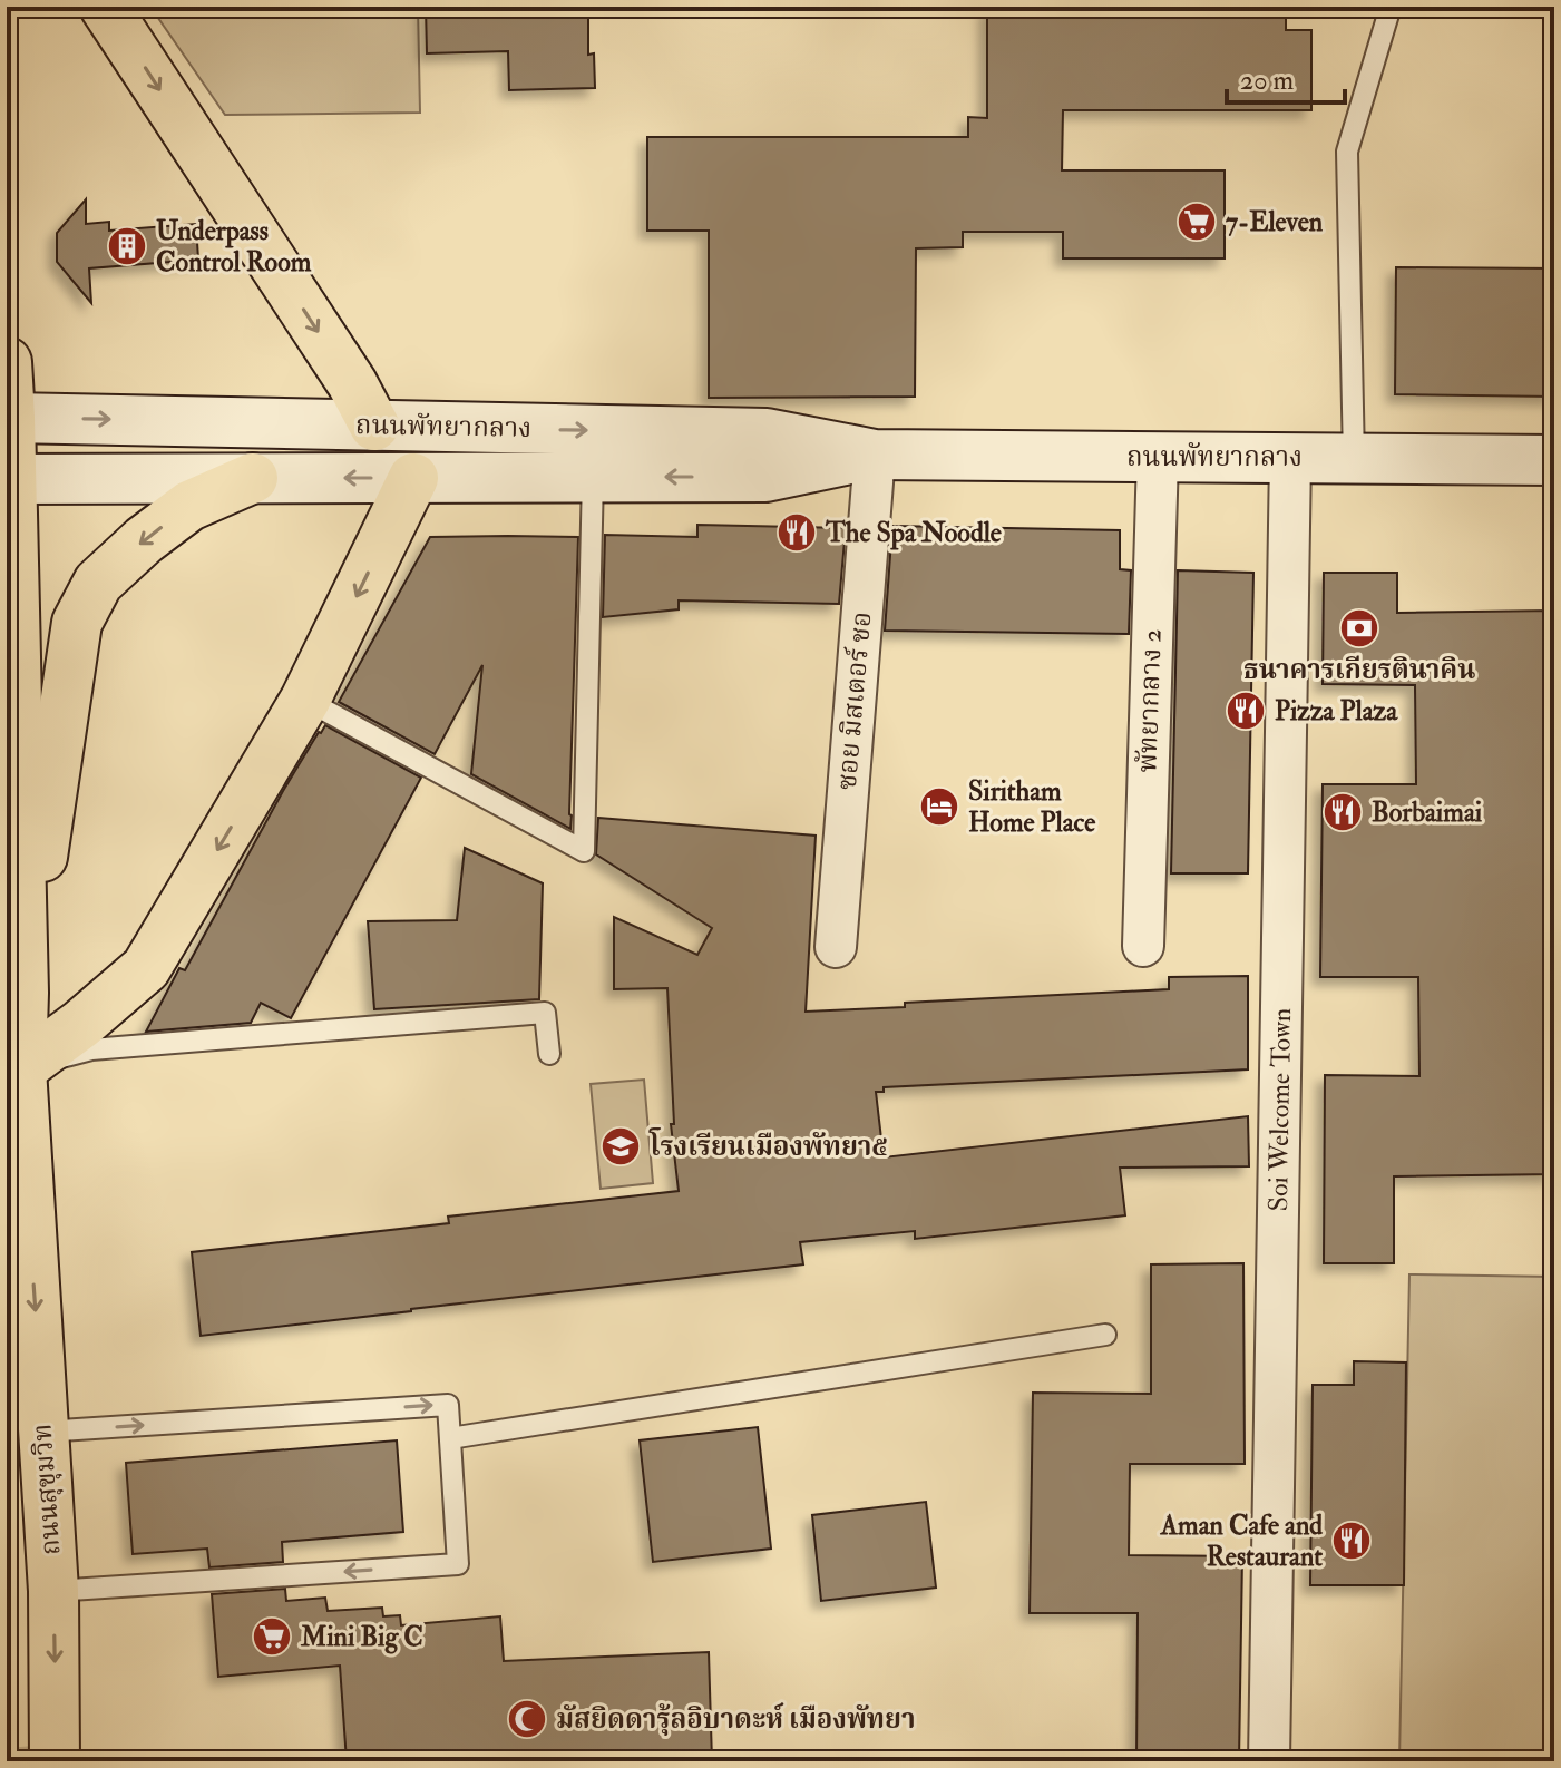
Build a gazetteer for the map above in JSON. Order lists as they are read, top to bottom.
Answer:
{
  "streets": {
    "highway": ["ถนนสุขุมวิท"],
    "main road": ["ถนนพัทยากลาง"],
    "street": ["ซอย มิสเตอร์ ชอ", "พัทยากลาง 2", "Soi Welcome Town"]
  },
  "crossings": [
    ["ถนนพัทยากลาง", "ซอย มิสเตอร์ ชอ"],
    ["ถนนพัทยากลาง", "พัทยากลาง 2"],
    ["ถนนพัทยากลาง", "Soi Welcome Town"],
    ["ถนนพัทยากลาง", "ถนนสุขุมวิท"]
  ],
  "one_way": ["ถนนสุขุมวิท"],
  "places": {
    "supermarket": ["7-Eleven", "Mini Big C"],
    "building": ["Underpass Control Room"],
    "restaurant": [
      "The Spa Noodle",
      "Pizza Plaza",
      "Borbaimai",
      "Aman Cafe and Restaurant"
    ],
    "bank": ["ธนาคารเกียรตินาคิน"],
    "hotel": ["Siritham Home Place"],
    "school or university": ["โรงเรียนเมืองพัทยา๕"],
    "mosque": ["มัสยิดดารุ้ลอิบาดะห์ เมืองพัทยา"]
  },
  "scale_bar": "20 m"
}
